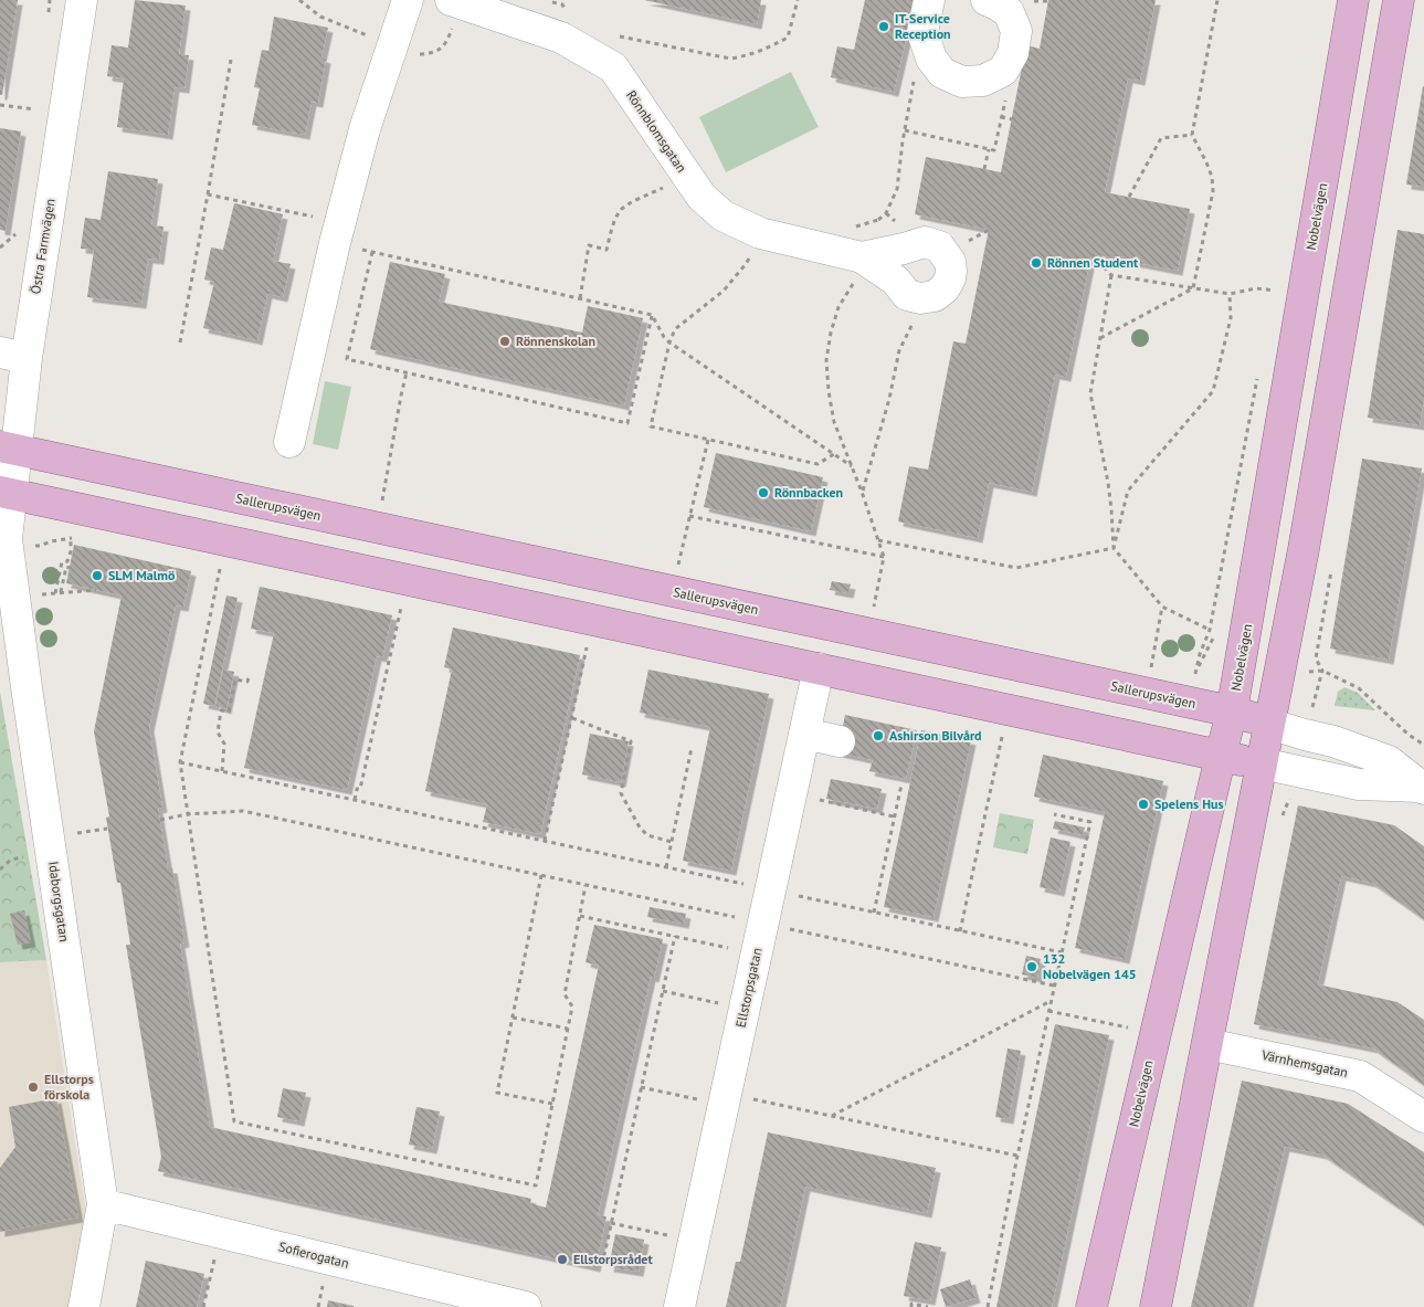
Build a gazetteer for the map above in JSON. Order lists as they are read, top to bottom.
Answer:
{
  "streets": {
    "main road": ["Nobelvägen", "Sallerupsvägen"],
    "street": [
      "Rönnblomsgatan",
      "Östra Farmvägen",
      "Idaborgsgatan",
      "Ellstorpsgatan",
      "Värnhemsgatan",
      "Sofierogatan"
    ]
  },
  "crossings": [
    ["Nobelvägen", "Sallerupsvägen"],
    ["Östra Farmvägen", "Sallerupsvägen"],
    ["Östra Farmvägen", "Idaborgsgatan"],
    ["Sallerupsvägen", "Idaborgsgatan"],
    ["Sallerupsvägen", "Ellstorpsgatan"],
    ["Idaborgsgatan", "Sofierogatan"]
  ],
  "places": [
    "IT-Service Reception",
    "Rönnen Student",
    "Rönnenskolan",
    "Rönnbacken",
    "SLM Malmö",
    "Ashirson Bilvård",
    "Spelens Hus",
    "132 Nobelvägen 145",
    "Ellstorps förskola",
    "Ellstorpsrådet"
  ]
}
